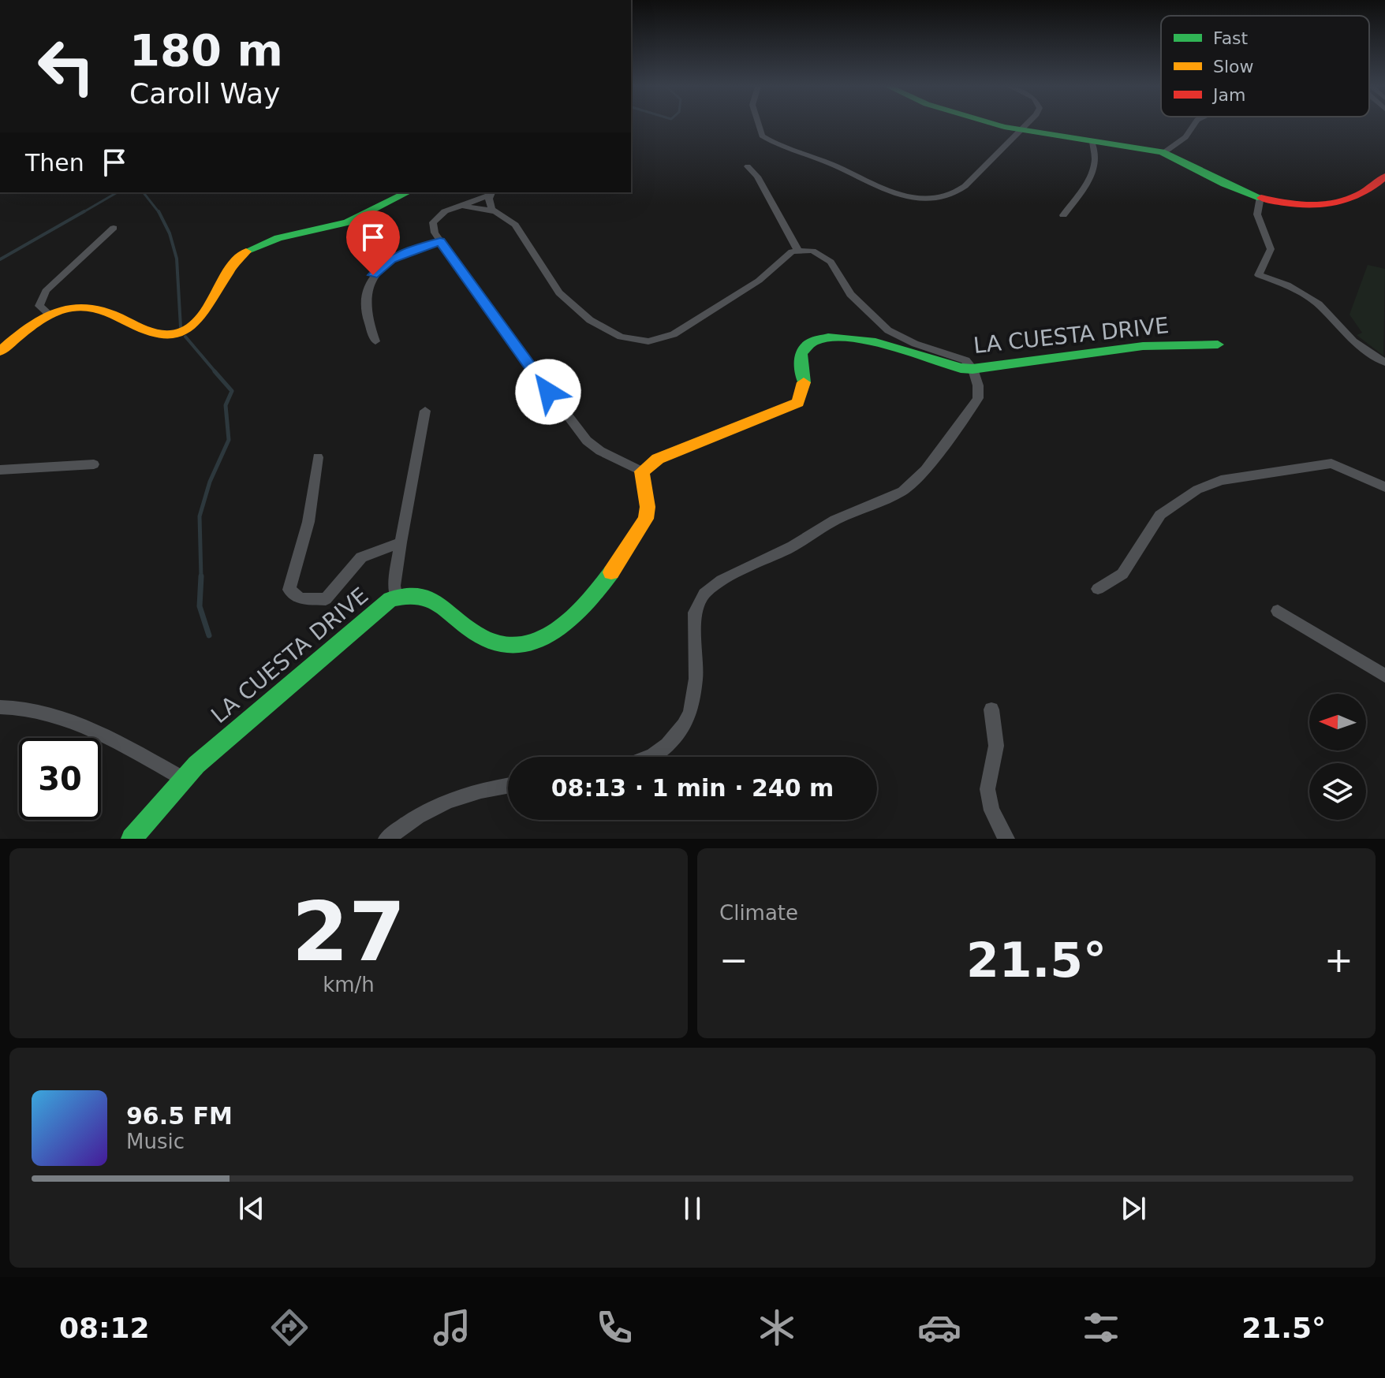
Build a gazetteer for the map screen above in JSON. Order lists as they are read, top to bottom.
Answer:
{
  "streets": {
    "street": ["LA CUESTA DRIVE"]
  },
  "legend": ["Fast", "Slow", "Jam"],
  "north": "left",
  "page": {
    "turn": ["180 m", "Caroll Way"],
    "then": "Then",
    "limit": "30",
    "trip": "08:13 · 1 min · 240 m",
    "tile": [
      ["27", "km/h"],
      "Climate"
    ],
    "heat": ["−", "21.5°", "+"],
    "song": ["96.5 FM", "Music"],
    "tabs": ["08:12", "21.5°"]
  }
}
